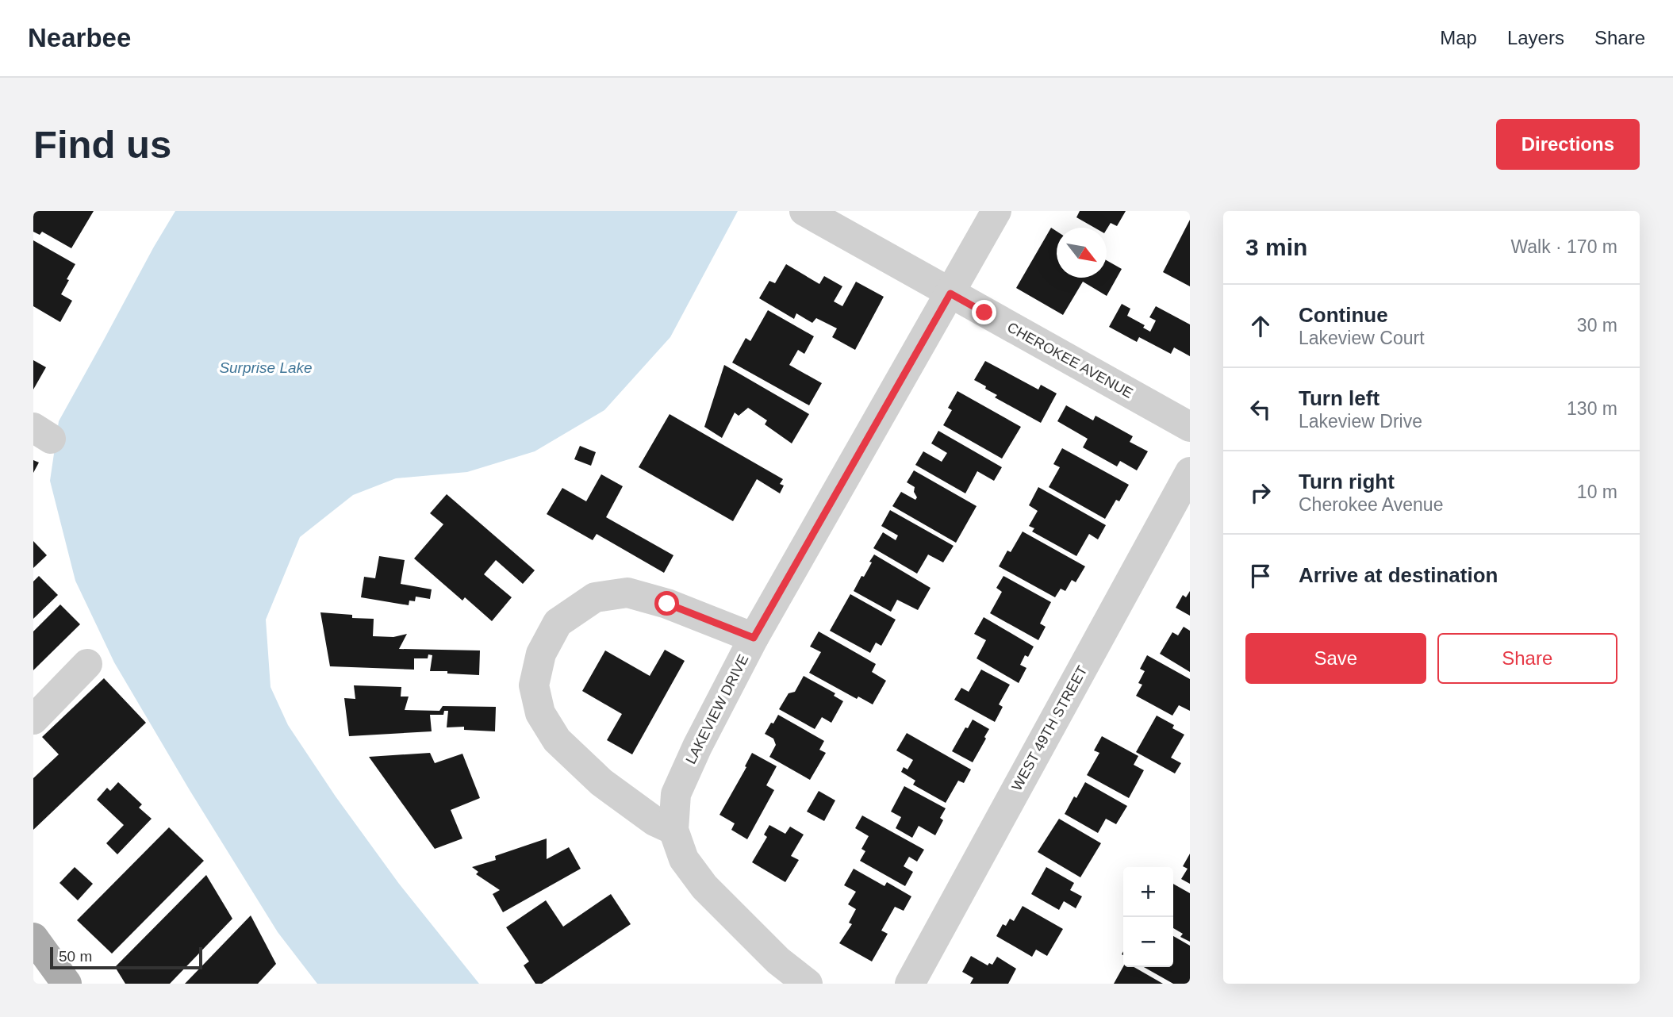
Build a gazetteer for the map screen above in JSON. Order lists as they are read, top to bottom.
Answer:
{
  "streets": {
    "street": ["CHEROKEE AVENUE", "LAKEVIEW DRIVE", "WEST 49TH STREET"]
  },
  "crossings": [
    ["CHEROKEE AVENUE", "LAKEVIEW DRIVE"]
  ],
  "water": ["Surprise Lake"],
  "scale_bar": "50 m",
  "north": "bottom right",
  "page": {
    "header": "Nearbee",
    "nav": ["Map", "Layers", "Share"],
    "buttons": [
      "Directions",
      ["Save", "Share"]
    ],
    "title": "Find us",
    "heading": ["3 min", "Walk · 170 m"],
    "list": [
      ["Continue", "Lakeview Court", "30 m"],
      ["Turn left", "Lakeview Drive", "130 m"],
      ["Turn right", "Cherokee Avenue", "10 m"],
      "Arrive at destination"
    ],
    "map_buttons": ["+", "−"],
    "scale": "50 m"
  }
}
